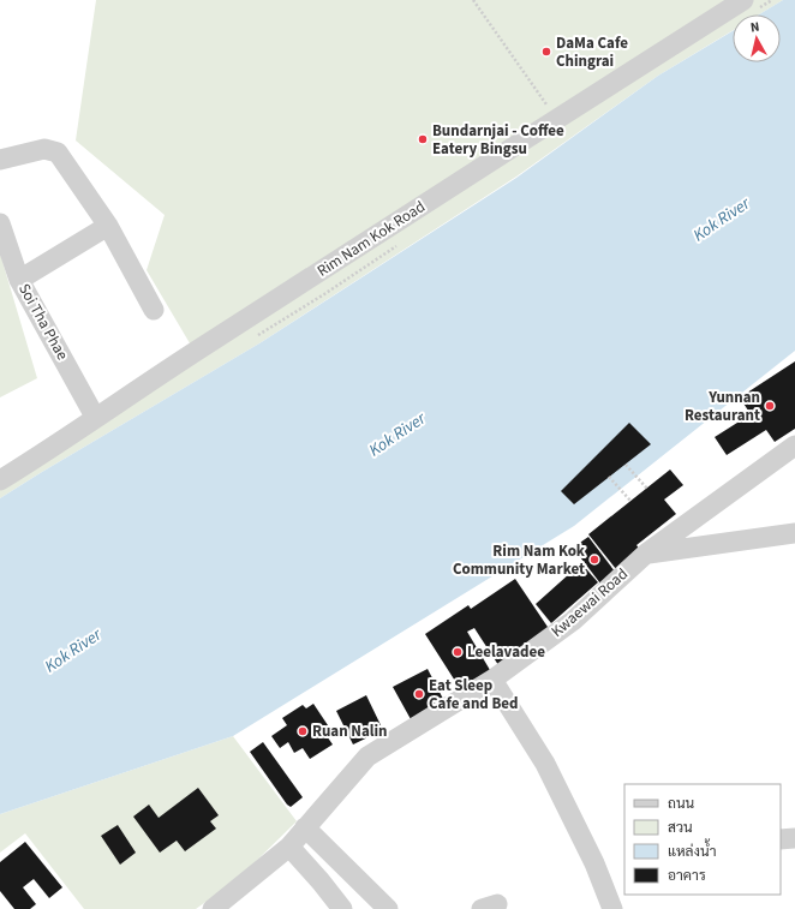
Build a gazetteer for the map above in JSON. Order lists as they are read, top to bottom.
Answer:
{
  "streets": {
    "street": ["Rim Nam Kok Road", "Soi Tha Phae", "Kwaewai Road"]
  },
  "crossings": [
    ["Rim Nam Kok Road", "Soi Tha Phae"]
  ],
  "water": ["Kok River"],
  "places": [
    "DaMa Cafe Chingrai",
    "Bundarnjai - Coffee Eatery Bingsu",
    "Yunnan Restaurant",
    "Rim Nam Kok Community Market",
    "Leelavadee",
    "Eat Sleep Cafe and Bed",
    "Ruan Nalin"
  ],
  "legend": [
    "ถนน",
    "สวน",
    "แหล่งน้ำ",
    "อาคาร"
  ],
  "north": "top"
}
